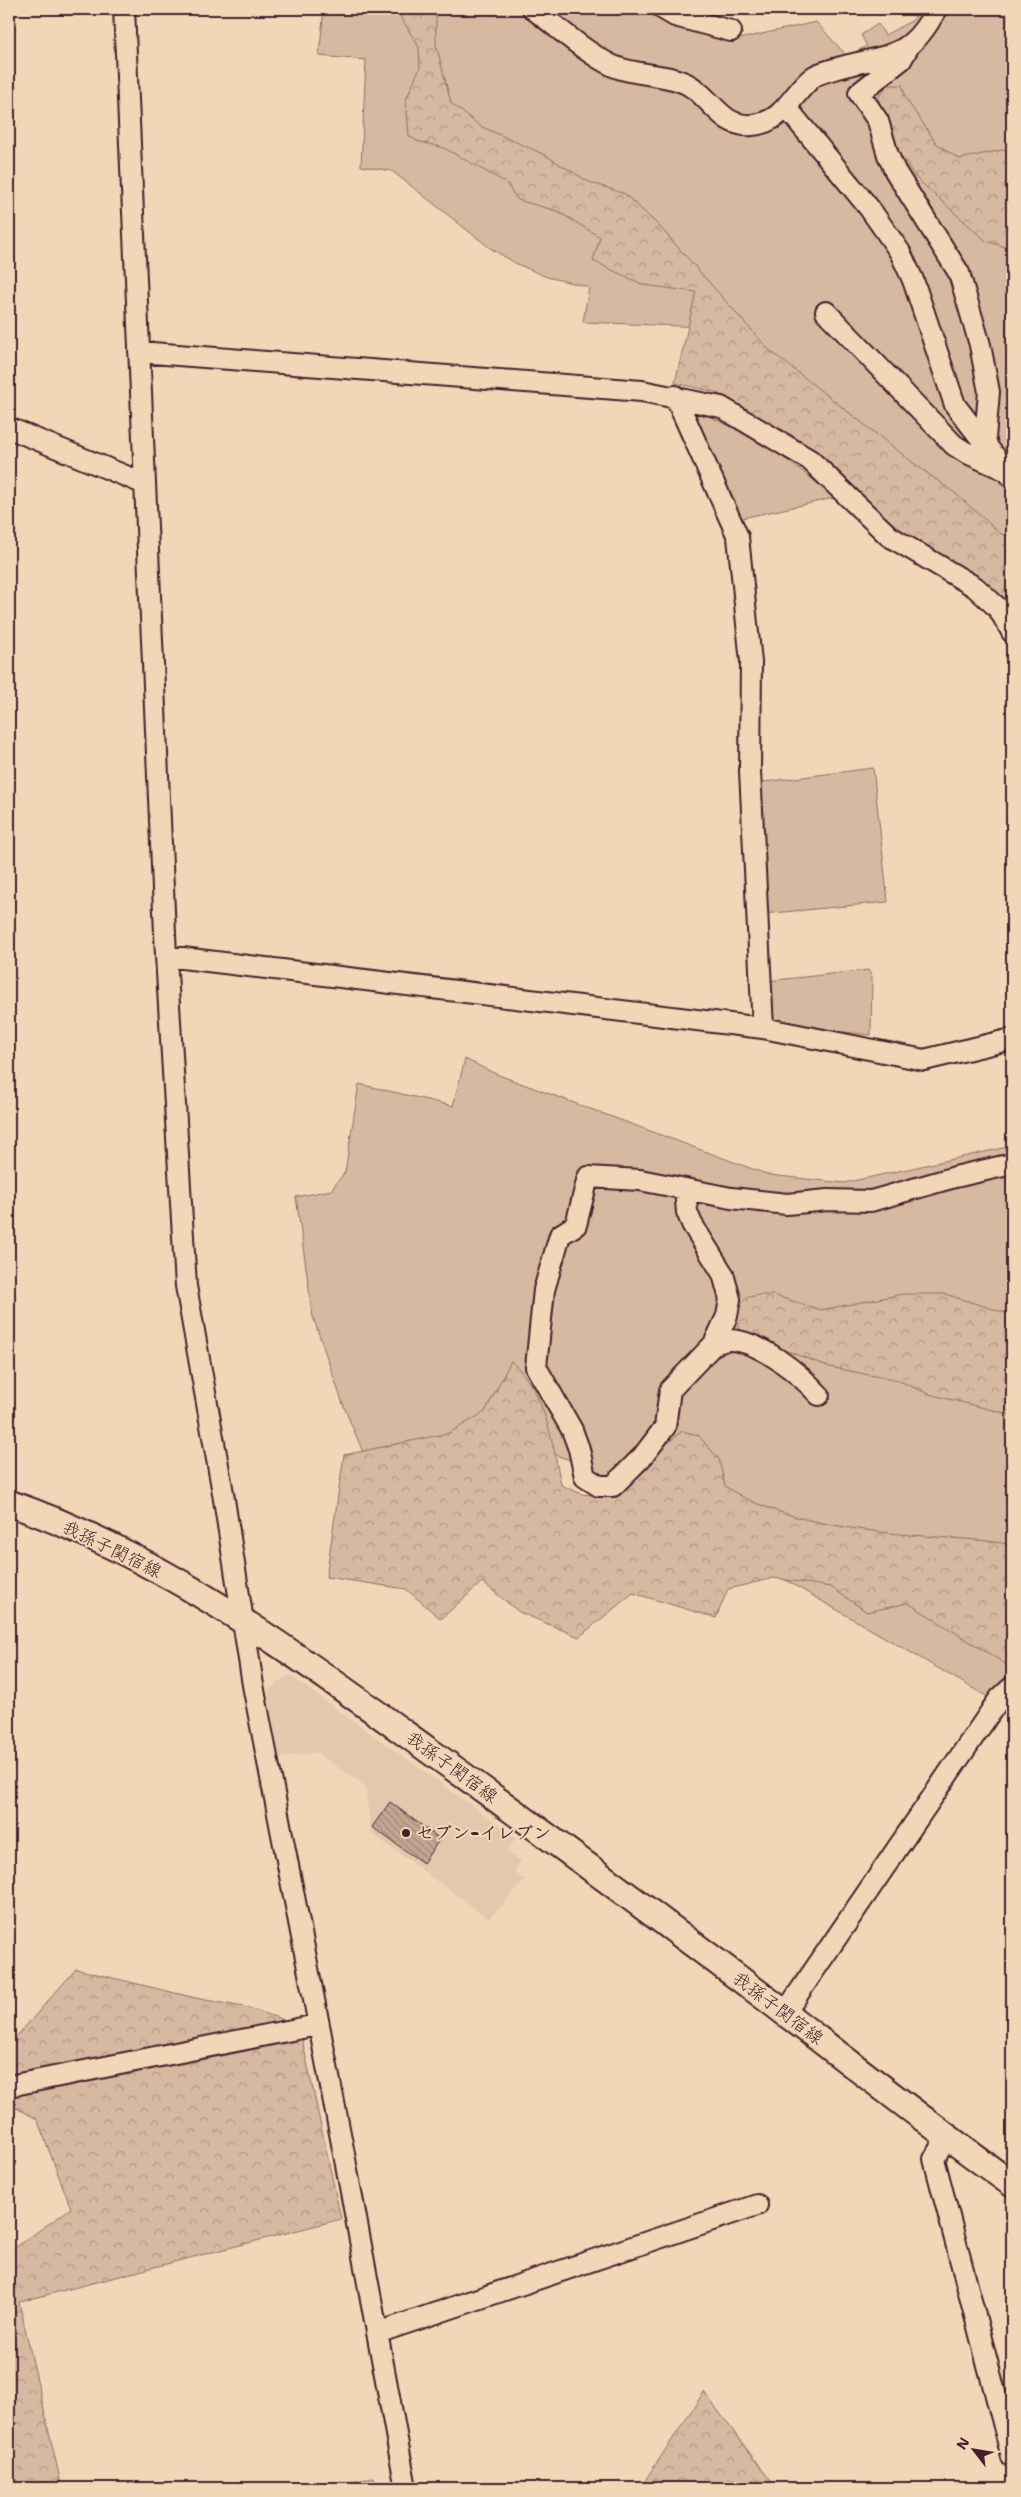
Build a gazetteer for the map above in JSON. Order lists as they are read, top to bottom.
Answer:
{
  "streets": {
    "main road": ["我孫子関宿線"]
  },
  "places": ["セブン-イレブン"],
  "north": "top left"
}
